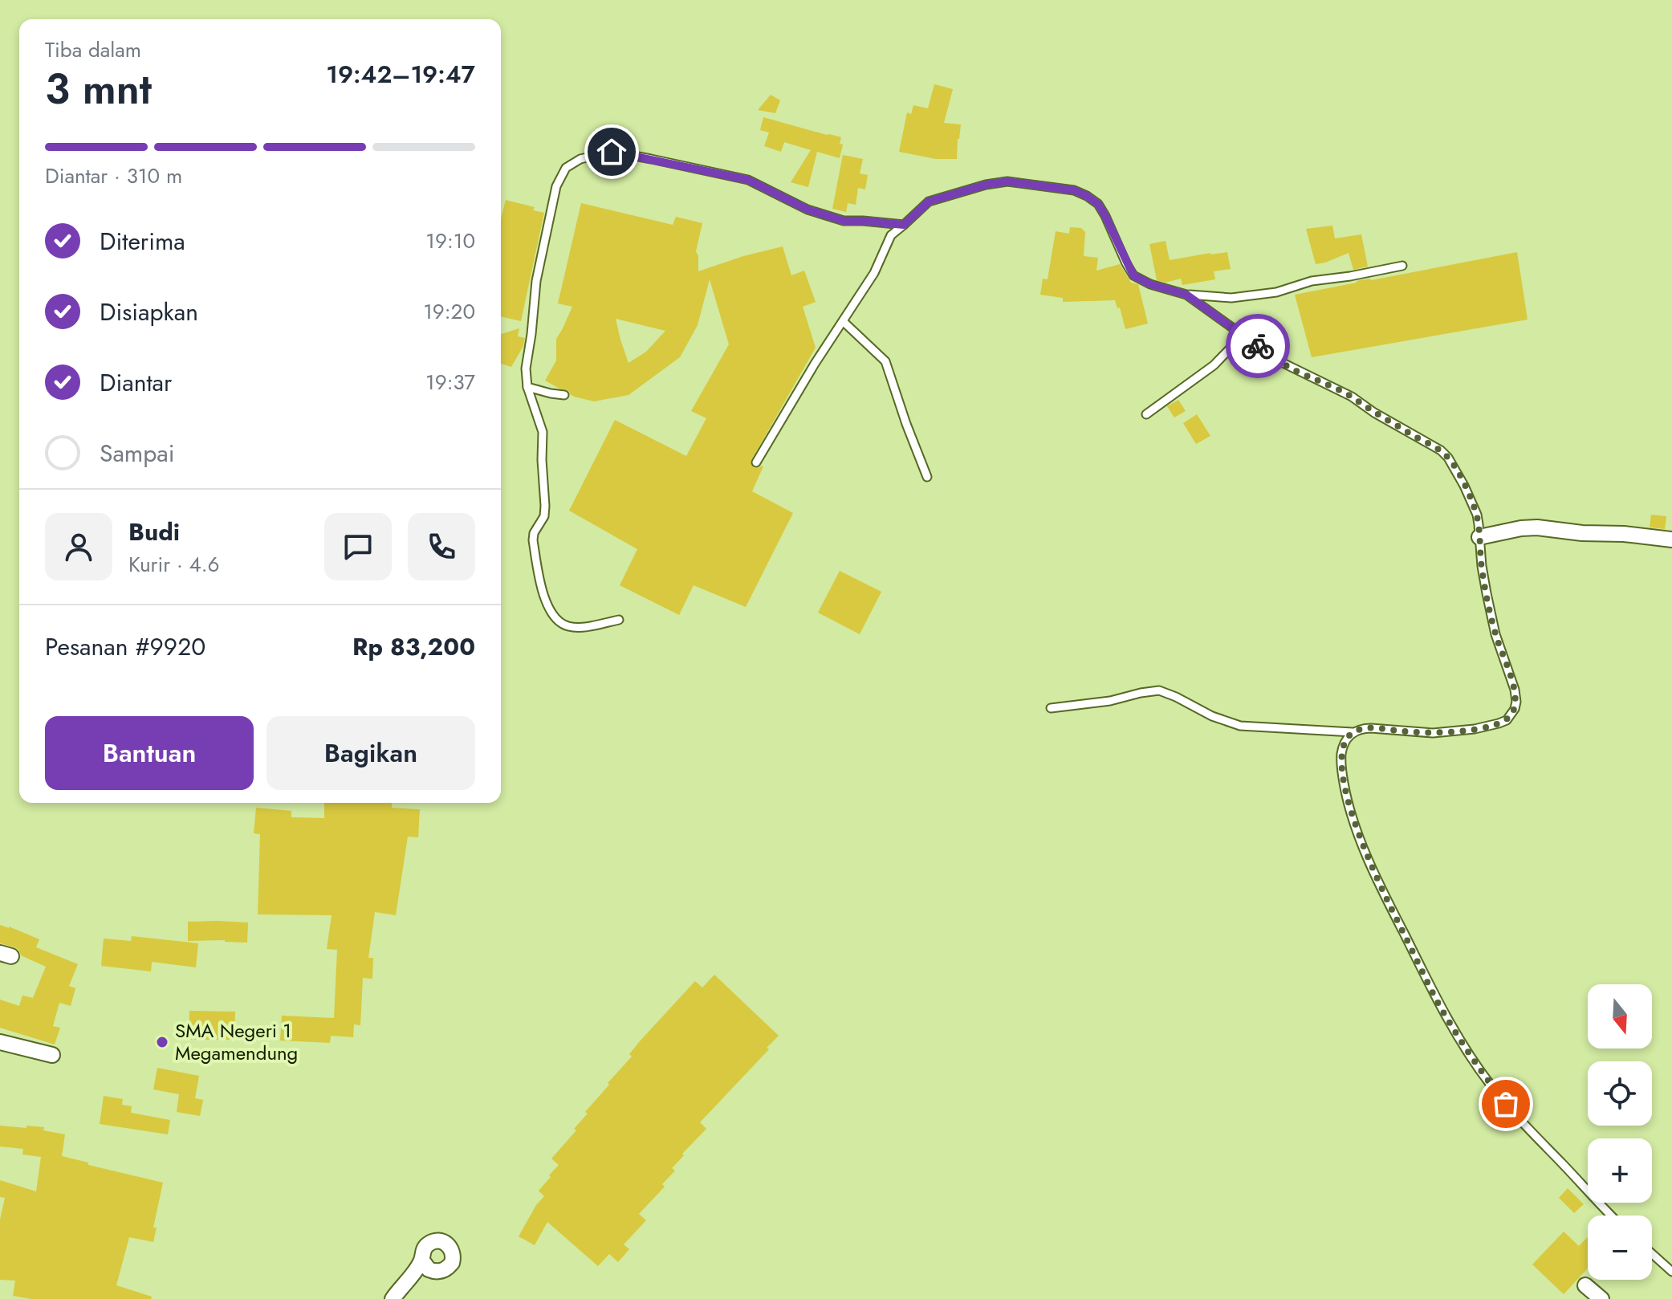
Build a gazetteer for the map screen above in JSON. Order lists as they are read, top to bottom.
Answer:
{
  "places": ["SMA Negeri 1 Megamendung"],
  "north": "bottom",
  "page": {
    "heading": ["3 mnt", "Tiba dalam", "19:42–19:47"],
    "panel": [
      "Budi",
      "Kurir · 4.6",
      "Pesanan #9920",
      "Rp 83,200"
    ],
    "bar": "Diantar · 310 m",
    "list": [
      ["Diterima", "19:10"],
      ["Disiapkan", "19:20"],
      ["Diantar", "19:37"],
      "Sampai"
    ],
    "buttons": ["Bantuan", "Bagikan"],
    "map_buttons": ["+", "−"]
  }
}
